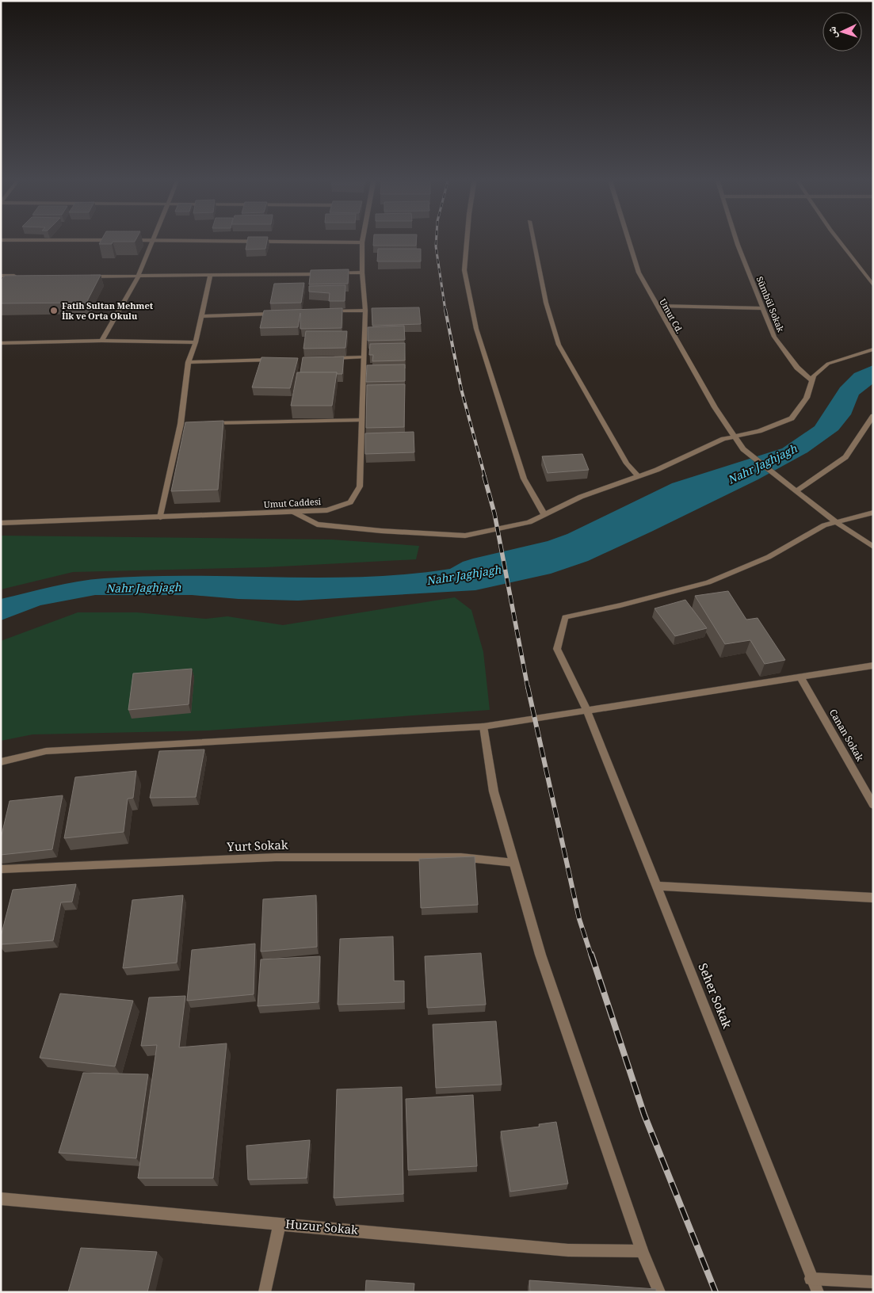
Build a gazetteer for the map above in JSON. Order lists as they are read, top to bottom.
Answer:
{
  "streets": {
    "street": [
      "Sümbül Sokak",
      "Umut Cd.",
      "Umut Caddesi",
      "Canan Sokak",
      "Yurt Sokak",
      "Seher Sokak",
      "Huzur Sokak"
    ]
  },
  "water": ["Nahr Jaghjagh"],
  "places": ["Fatih Sultan Mehmet İlk ve Orta Okulu"],
  "north": "left"
}
